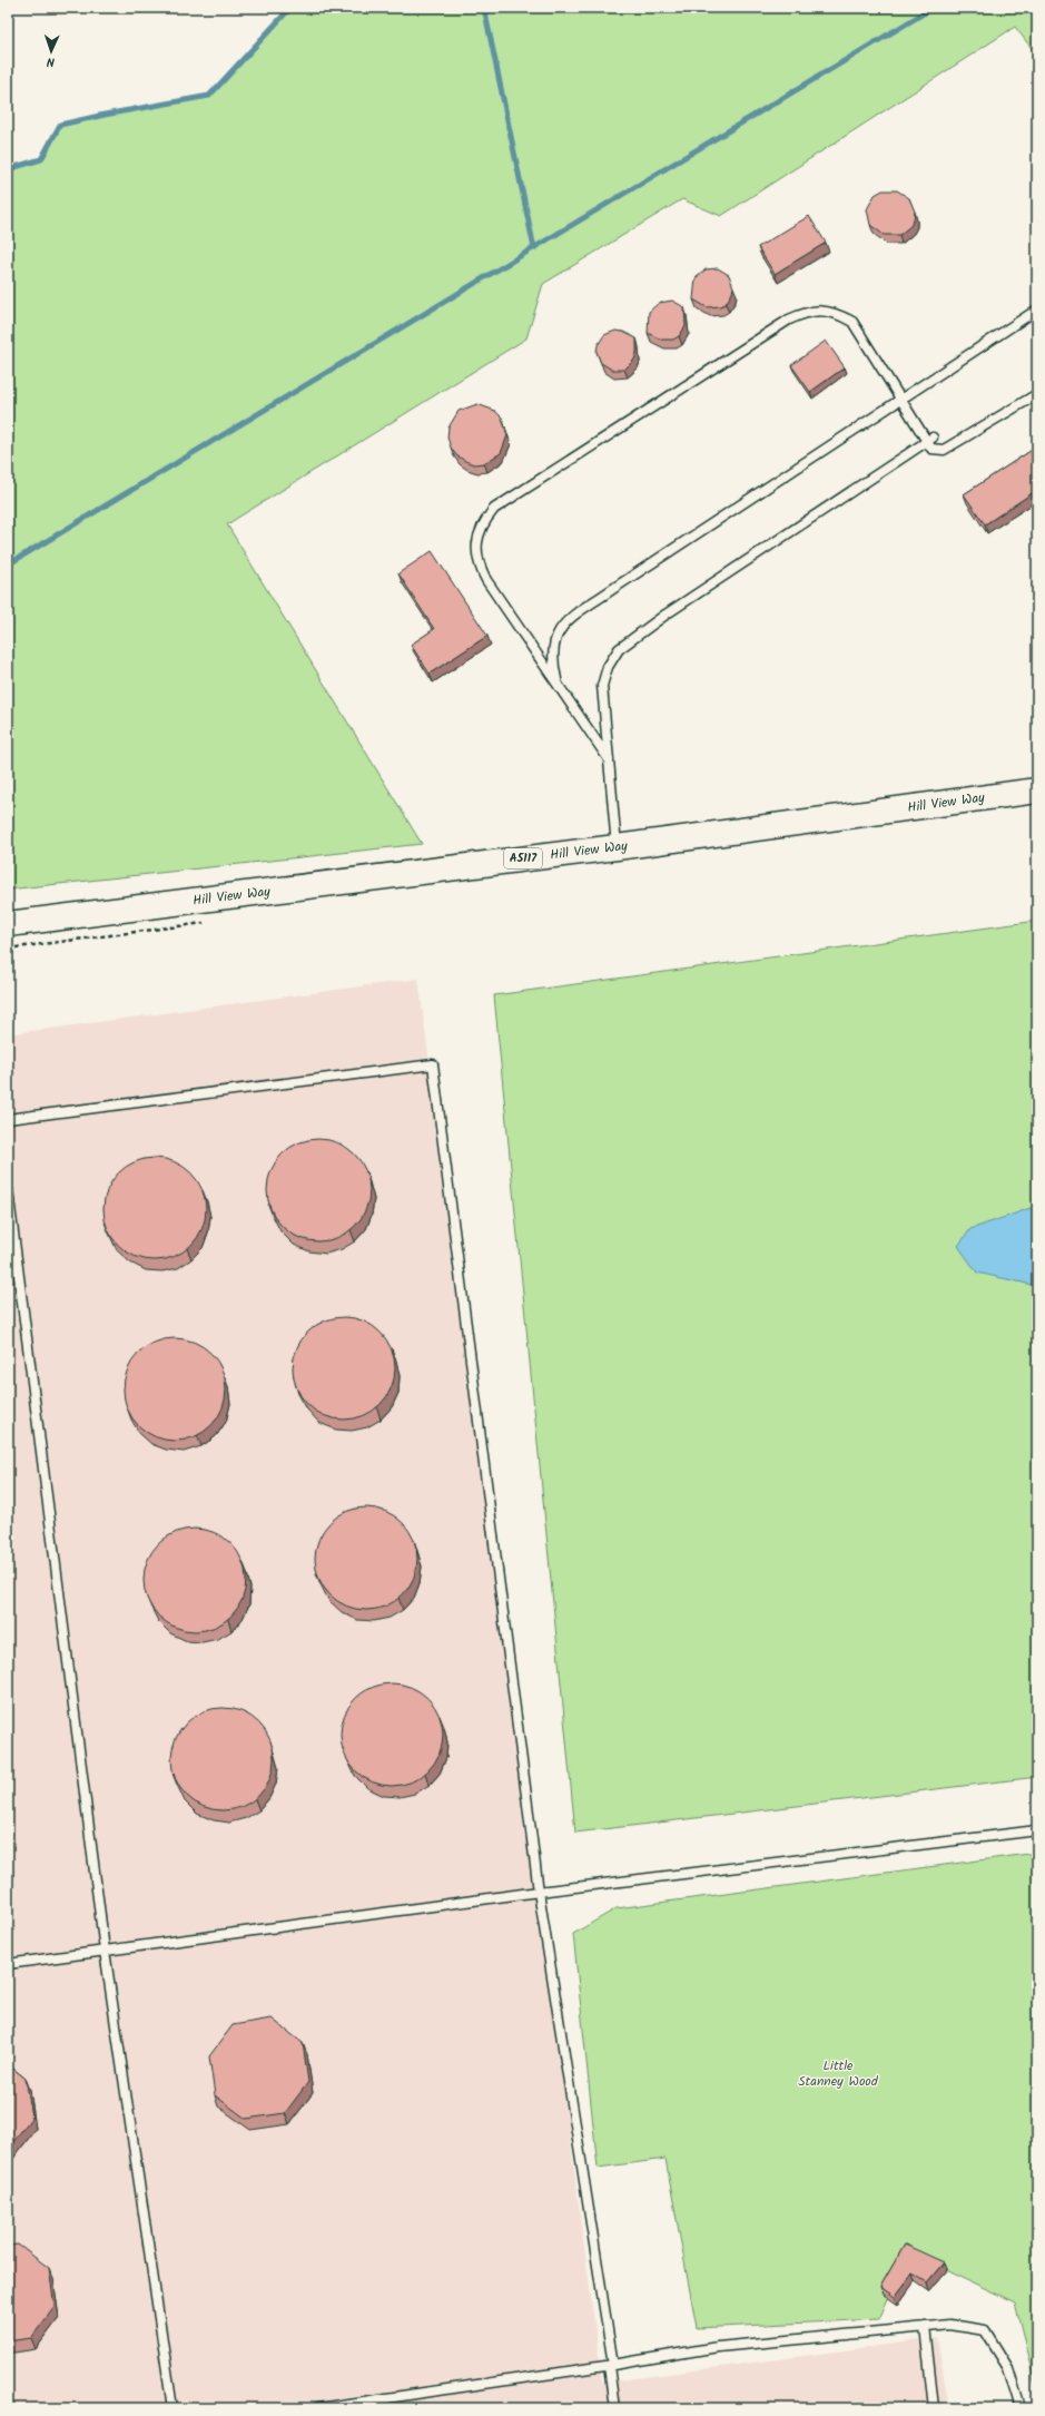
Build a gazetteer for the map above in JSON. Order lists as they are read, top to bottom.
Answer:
{
  "streets": {
    "main road": ["Hill View Way", "A5117"]
  },
  "parks": ["Little Stanney Wood"],
  "north": "bottom"
}
